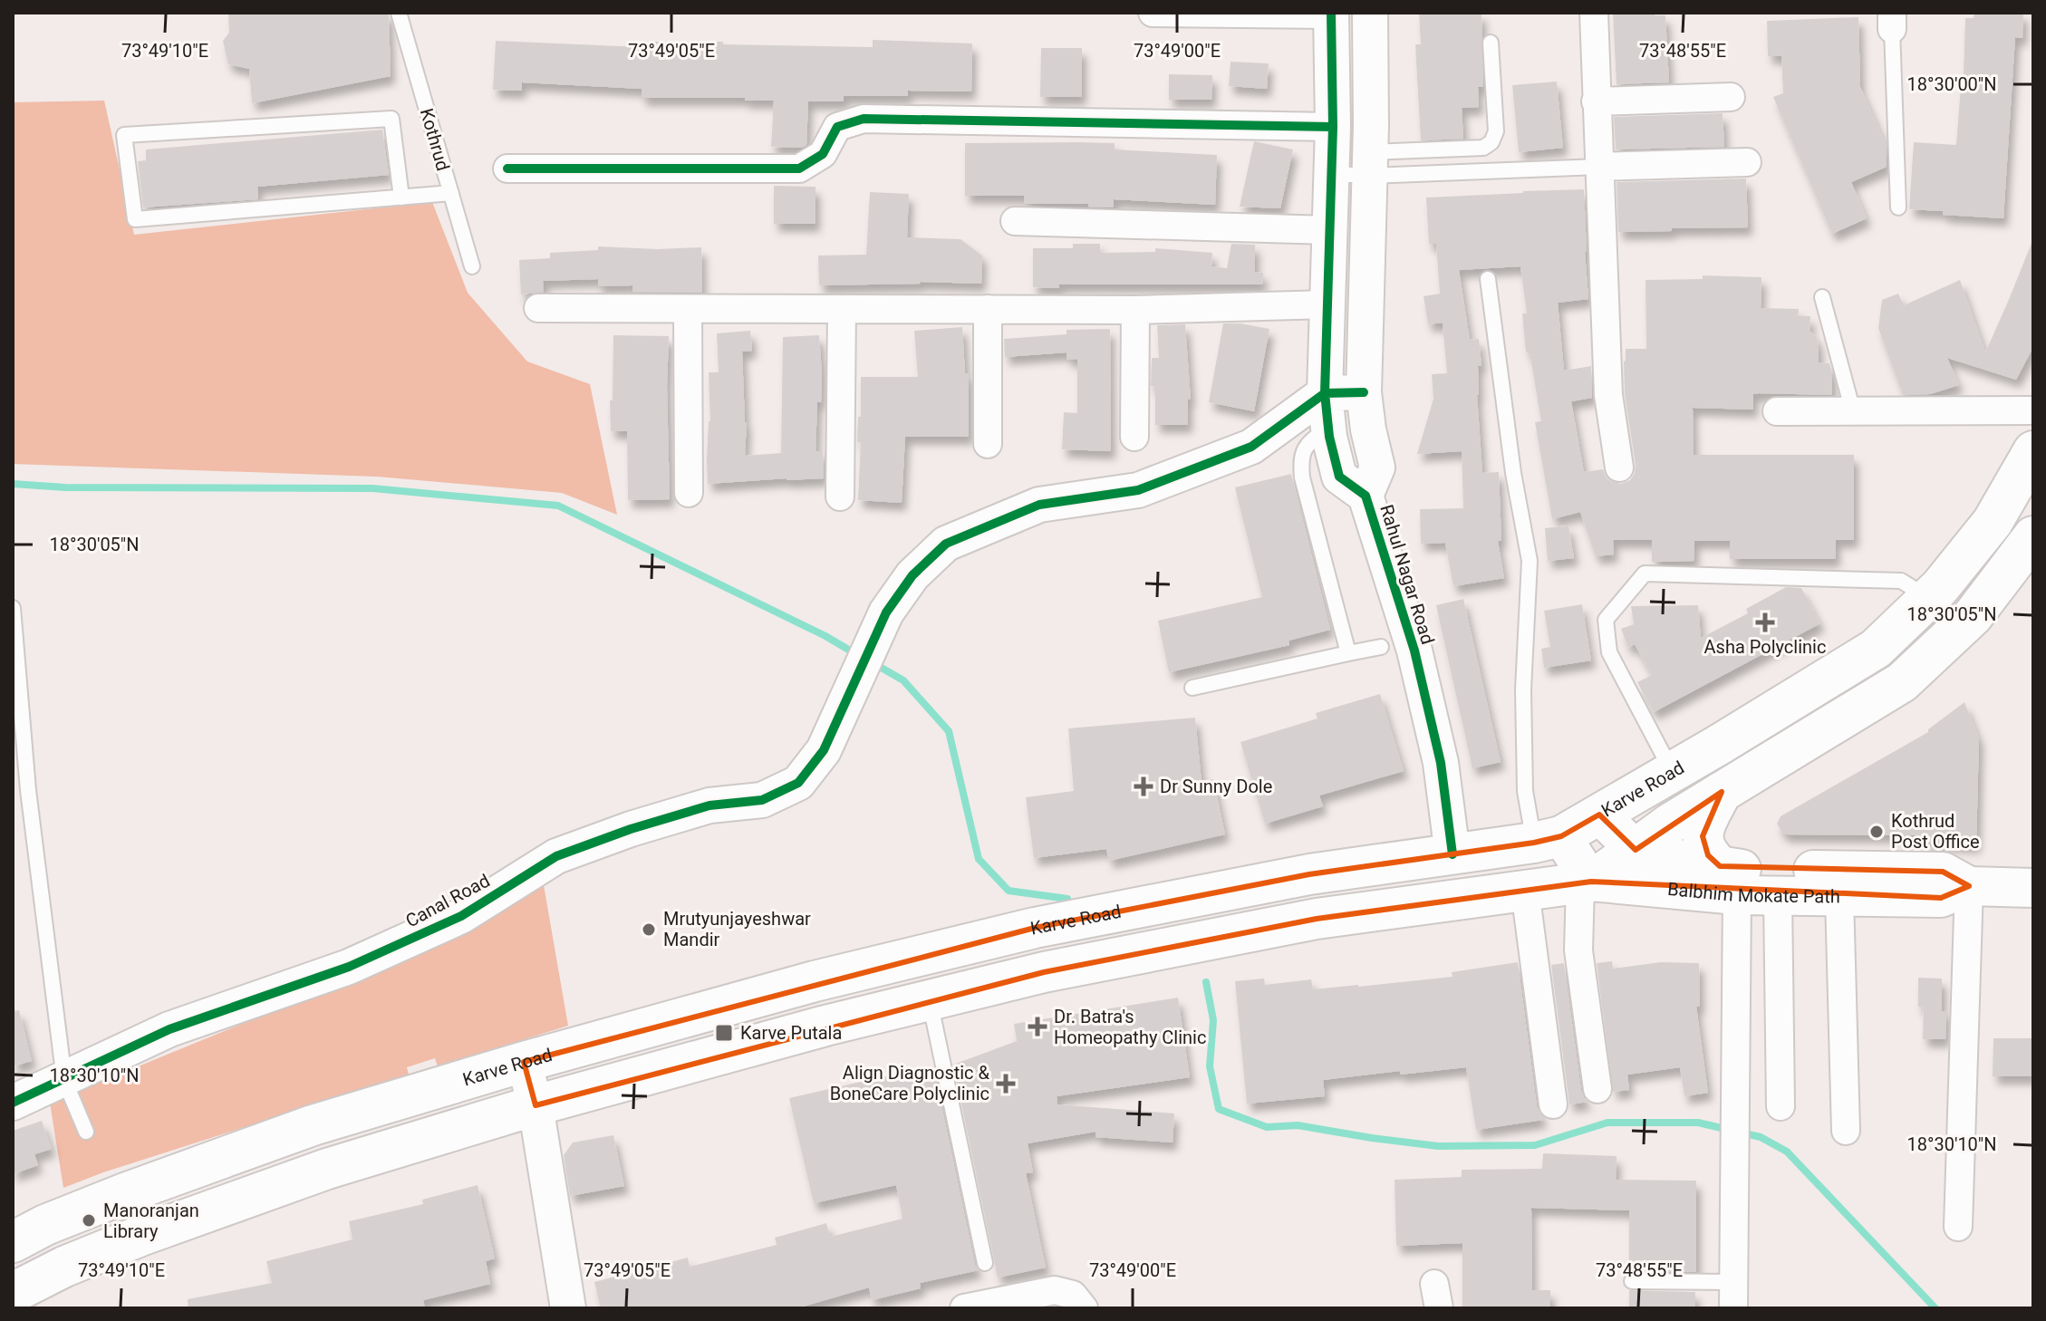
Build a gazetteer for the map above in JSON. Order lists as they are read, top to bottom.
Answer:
{
  "streets": {
    "main road": ["Karve Road", "Balbhim Mokate Path"],
    "street": ["Rahul Nagar Road", "Canal Road"],
    "lane": ["Kothrud"]
  },
  "crossings": [
    ["Rahul Nagar Road", "Karve Road"],
    ["Rahul Nagar Road", "Canal Road"]
  ],
  "places": {
    "health": [
      "Asha Polyclinic",
      "Dr Sunny Dole",
      "Dr. Batra's Homeopathy Clinic",
      "Align Diagnostic & BoneCare Polyclinic"
    ],
    "other": ["Kothrud Post Office", "Mrutyunjayeshwar Mandir", "Manoranjan Library"],
    "transit": ["Karve Putala"]
  },
  "coordinates": [
    "73°49'10\"E",
    "73°49'05\"E",
    "73°49'00\"E",
    "73°48'55\"E",
    "18°30'00\"N",
    "18°30'05\"N",
    "18°30'10\"N"
  ]
}
